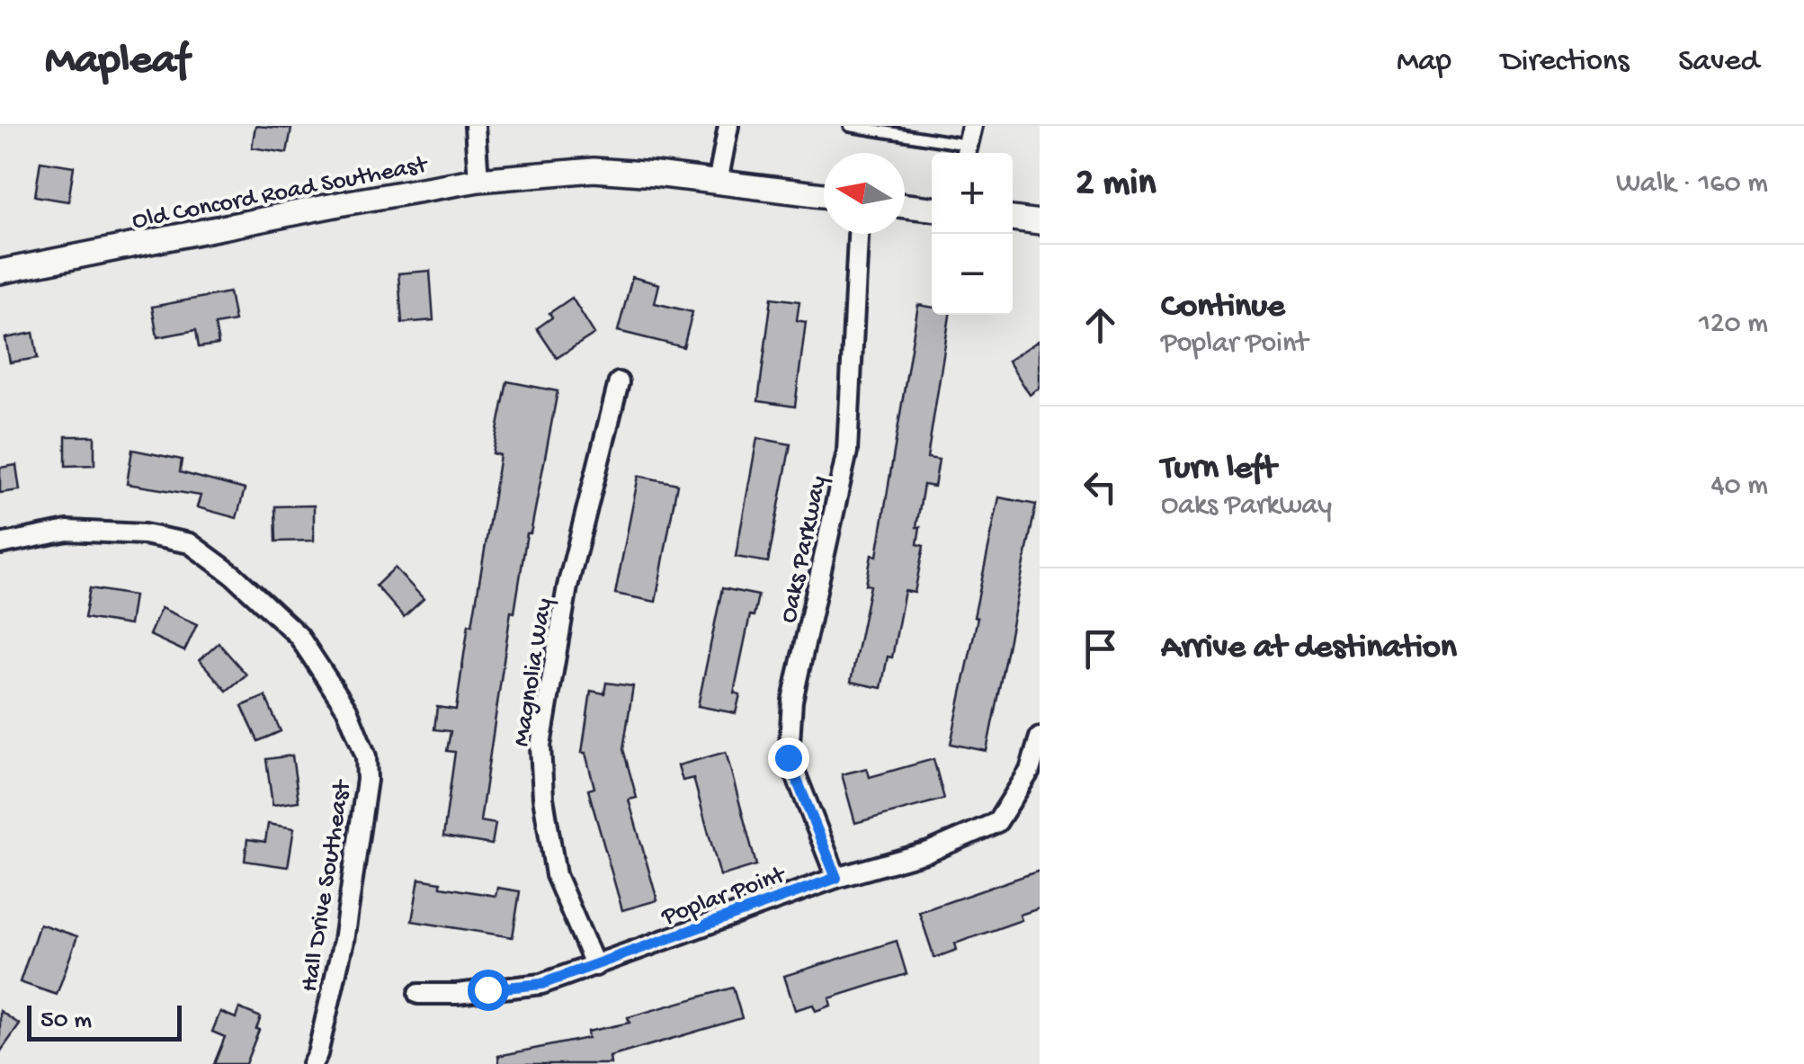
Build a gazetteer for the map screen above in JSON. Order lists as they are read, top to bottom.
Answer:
{
  "streets": {
    "street": [
      "Old Concord Road Southeast",
      "Oaks Parkway",
      "Magnolia Way",
      "Hall Drive Southeast",
      "Poplar Point"
    ]
  },
  "crossings": [
    ["Oaks Parkway", "Poplar Point"],
    ["Magnolia Way", "Poplar Point"]
  ],
  "scale_bar": "50 m",
  "north": "left",
  "page": {
    "header": "Mapleaf",
    "nav": ["Map", "Directions", "Saved"],
    "heading": ["2 min", "Walk · 160 m"],
    "map_buttons": ["+", "−"],
    "list": [
      ["Continue", "Poplar Point", "120 m"],
      ["Turn left", "Oaks Parkway", "40 m"],
      "Arrive at destination"
    ],
    "scale": "50 m"
  }
}
